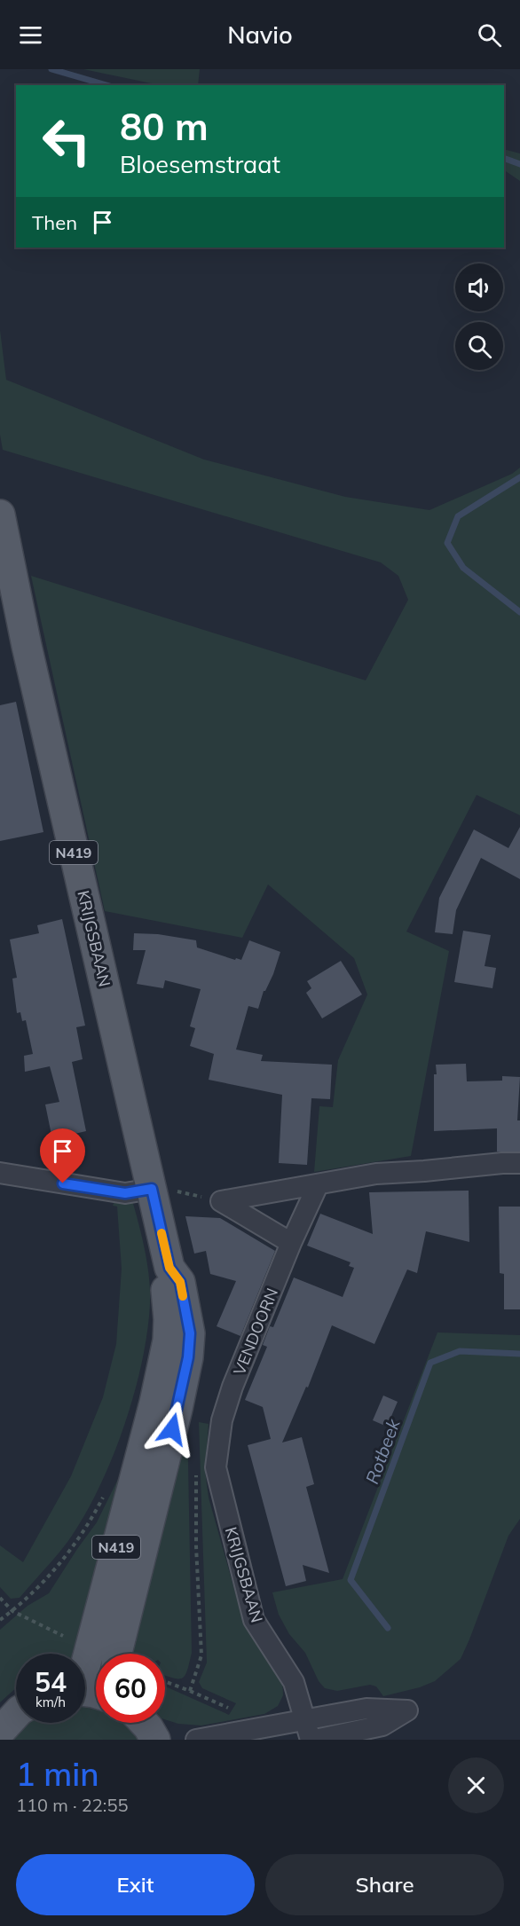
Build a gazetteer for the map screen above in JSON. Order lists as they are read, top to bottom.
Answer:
{
  "streets": {
    "main road": ["N419", "KRIJGSBAAN"],
    "street": ["VENDOORN"]
  },
  "crossings": [
    ["KRIJGSBAAN", "VENDOORN"]
  ],
  "water": ["Rotbeek"],
  "page": {
    "header": "Navio",
    "turn": ["80 m", "Bloesemstraat"],
    "then": "Then",
    "speed": "54 km/h",
    "limit": "60",
    "heading": ["1 min", "110 m · 22:55"],
    "buttons": ["Exit", "Share"]
  }
}
